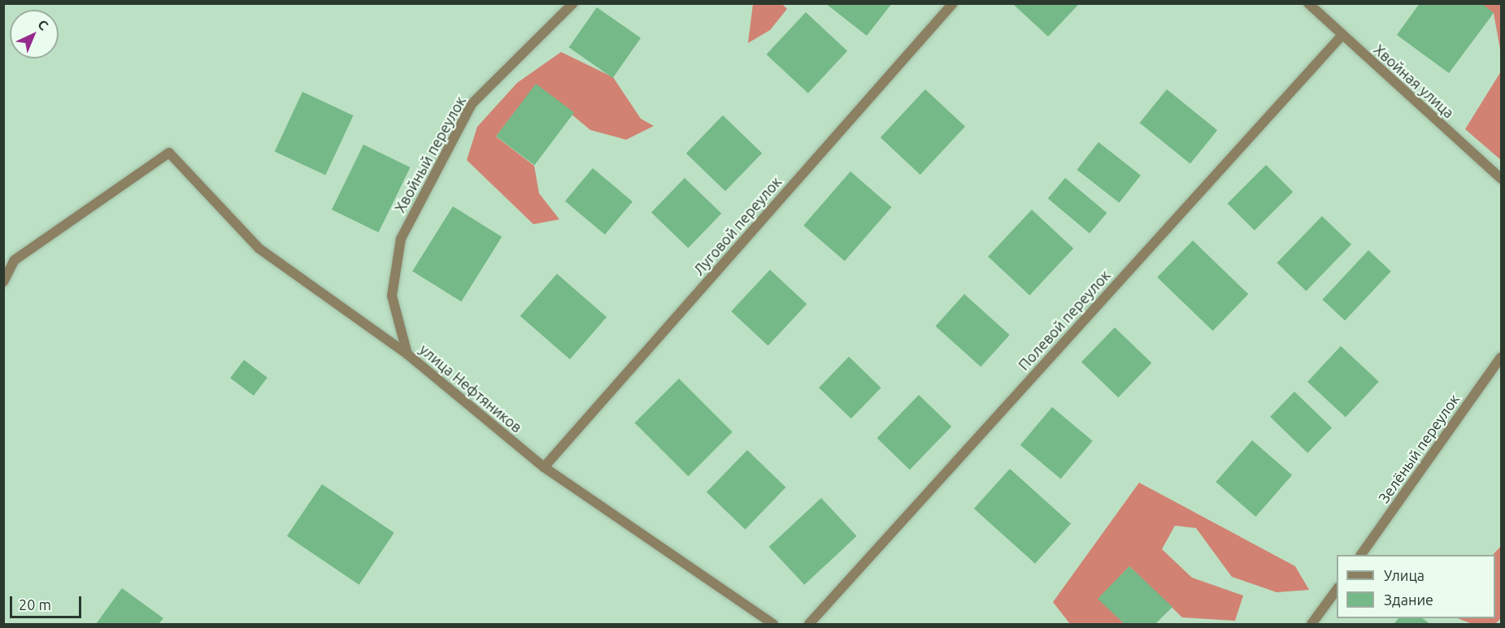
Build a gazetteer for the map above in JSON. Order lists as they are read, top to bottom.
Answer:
{
  "streets": {
    "street": [
      "Хвойная улица",
      "Хвойный переулок",
      "Луговой переулок",
      "Полевой переулок",
      "улица Нефтяников",
      "Зелёный переулок"
    ]
  },
  "crossings": [
    ["Хвойная улица", "Полевой переулок"],
    ["Хвойный переулок", "улица Нефтяников"],
    ["Луговой переулок", "улица Нефтяников"]
  ],
  "legend": ["Улица", "Здание"],
  "scale_bar": "20 m",
  "north": "top right"
}
